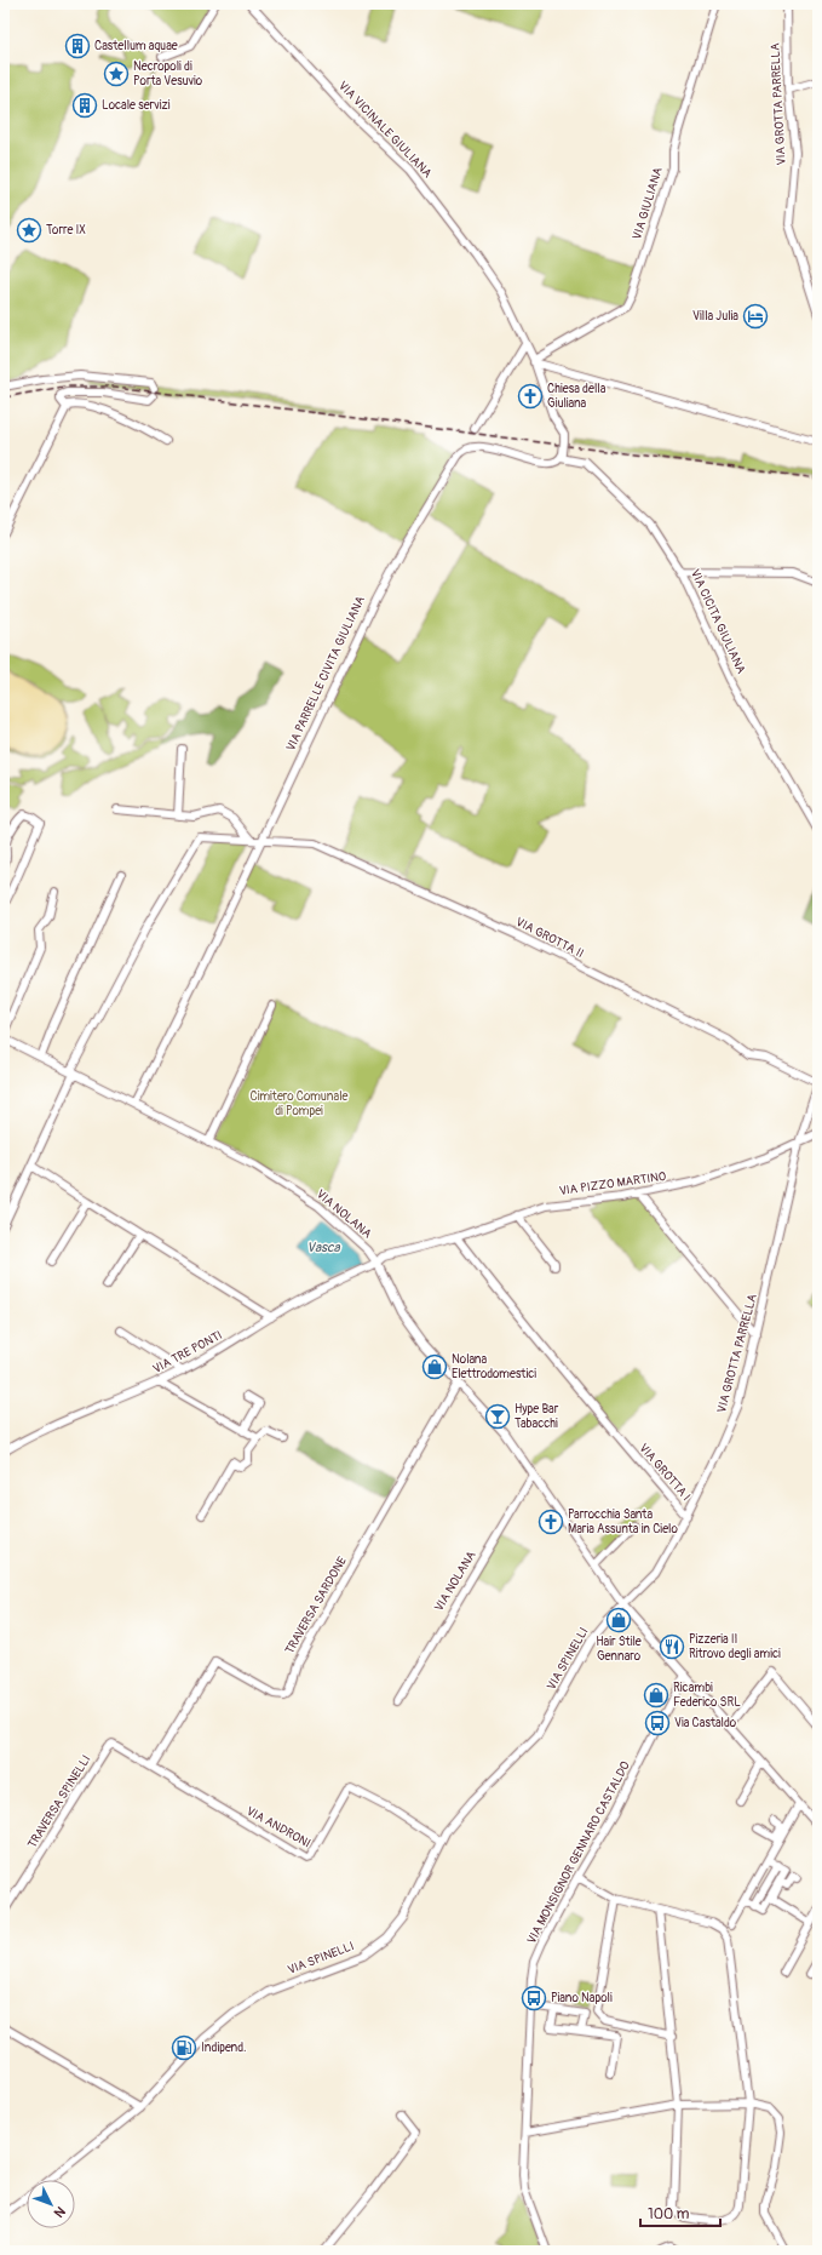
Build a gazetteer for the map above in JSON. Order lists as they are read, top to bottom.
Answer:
{
  "streets": {
    "street": [
      "VIA GROTTA PARRELLA",
      "VIA VICINALE GIULIANA",
      "VIA GIULIANA",
      "VIA CICITA GIULIANA",
      "VIA PARRELLE CIVITA GIULIANA",
      "VIA GROTTA II",
      "VIA PIZZO MARTINO",
      "VIA NOLANA",
      "VIA TRE PONTI",
      "VIA GROTTA I",
      "TRAVERSA SARDONE",
      "VIA SPINELLI",
      "TRAVERSA SPINELLI",
      "VIA ANDRONI",
      "VIA MONSIGNOR GENNARO CASTALDO"
    ]
  },
  "crossings": [
    ["VIA GROTTA PARRELLA", "VIA GROTTA II"],
    ["VIA GROTTA PARRELLA", "VIA PIZZO MARTINO"],
    ["VIA GROTTA PARRELLA", "VIA NOLANA"],
    ["VIA GROTTA PARRELLA", "VIA GROTTA I"],
    ["VIA GROTTA PARRELLA", "VIA SPINELLI"],
    ["VIA VICINALE GIULIANA", "VIA GIULIANA"],
    ["VIA CICITA GIULIANA", "VIA PARRELLE CIVITA GIULIANA"],
    ["VIA PARRELLE CIVITA GIULIANA", "VIA GROTTA II"],
    ["VIA PARRELLE CIVITA GIULIANA", "VIA NOLANA"],
    ["VIA GROTTA II", "VIA NOLANA"],
    ["VIA PIZZO MARTINO", "VIA NOLANA"],
    ["VIA PIZZO MARTINO", "VIA TRE PONTI"],
    ["VIA PIZZO MARTINO", "VIA GROTTA I"],
    ["VIA NOLANA", "VIA TRE PONTI"],
    ["VIA NOLANA", "TRAVERSA SARDONE"],
    ["VIA NOLANA", "VIA SPINELLI"],
    ["VIA NOLANA", "VIA MONSIGNOR GENNARO CASTALDO"],
    ["TRAVERSA SARDONE", "TRAVERSA SPINELLI"],
    ["TRAVERSA SARDONE", "VIA ANDRONI"],
    ["VIA SPINELLI", "VIA ANDRONI"],
    ["TRAVERSA SPINELLI", "VIA ANDRONI"]
  ],
  "water": ["Vasca"],
  "parks": ["Cimitero Comunale di Pompei"],
  "places": {
    "building": ["Castellum aquae", "Locale servizi"],
    "place": ["Necropoli di Porta Vesuvio", "Torre IX"],
    "hotel": ["Villa Julia"],
    "church": ["Chiesa della Giuliana", "Parrocchia Santa Maria Assunta in Cielo"],
    "shop": ["Nolana Elettrodomestici", "Hair Stile Gennaro", "Ricambi Federico SRL"],
    "bar": ["Hype Bar Tabacchi"],
    "restaurant": ["Pizzeria Il Ritrovo degli amici"],
    "bus stop": ["Via Castaldo", "Piano Napoli"],
    "fuel station": ["Indipend."]
  },
  "scale_bar": "100 m",
  "north": "bottom right"
}
